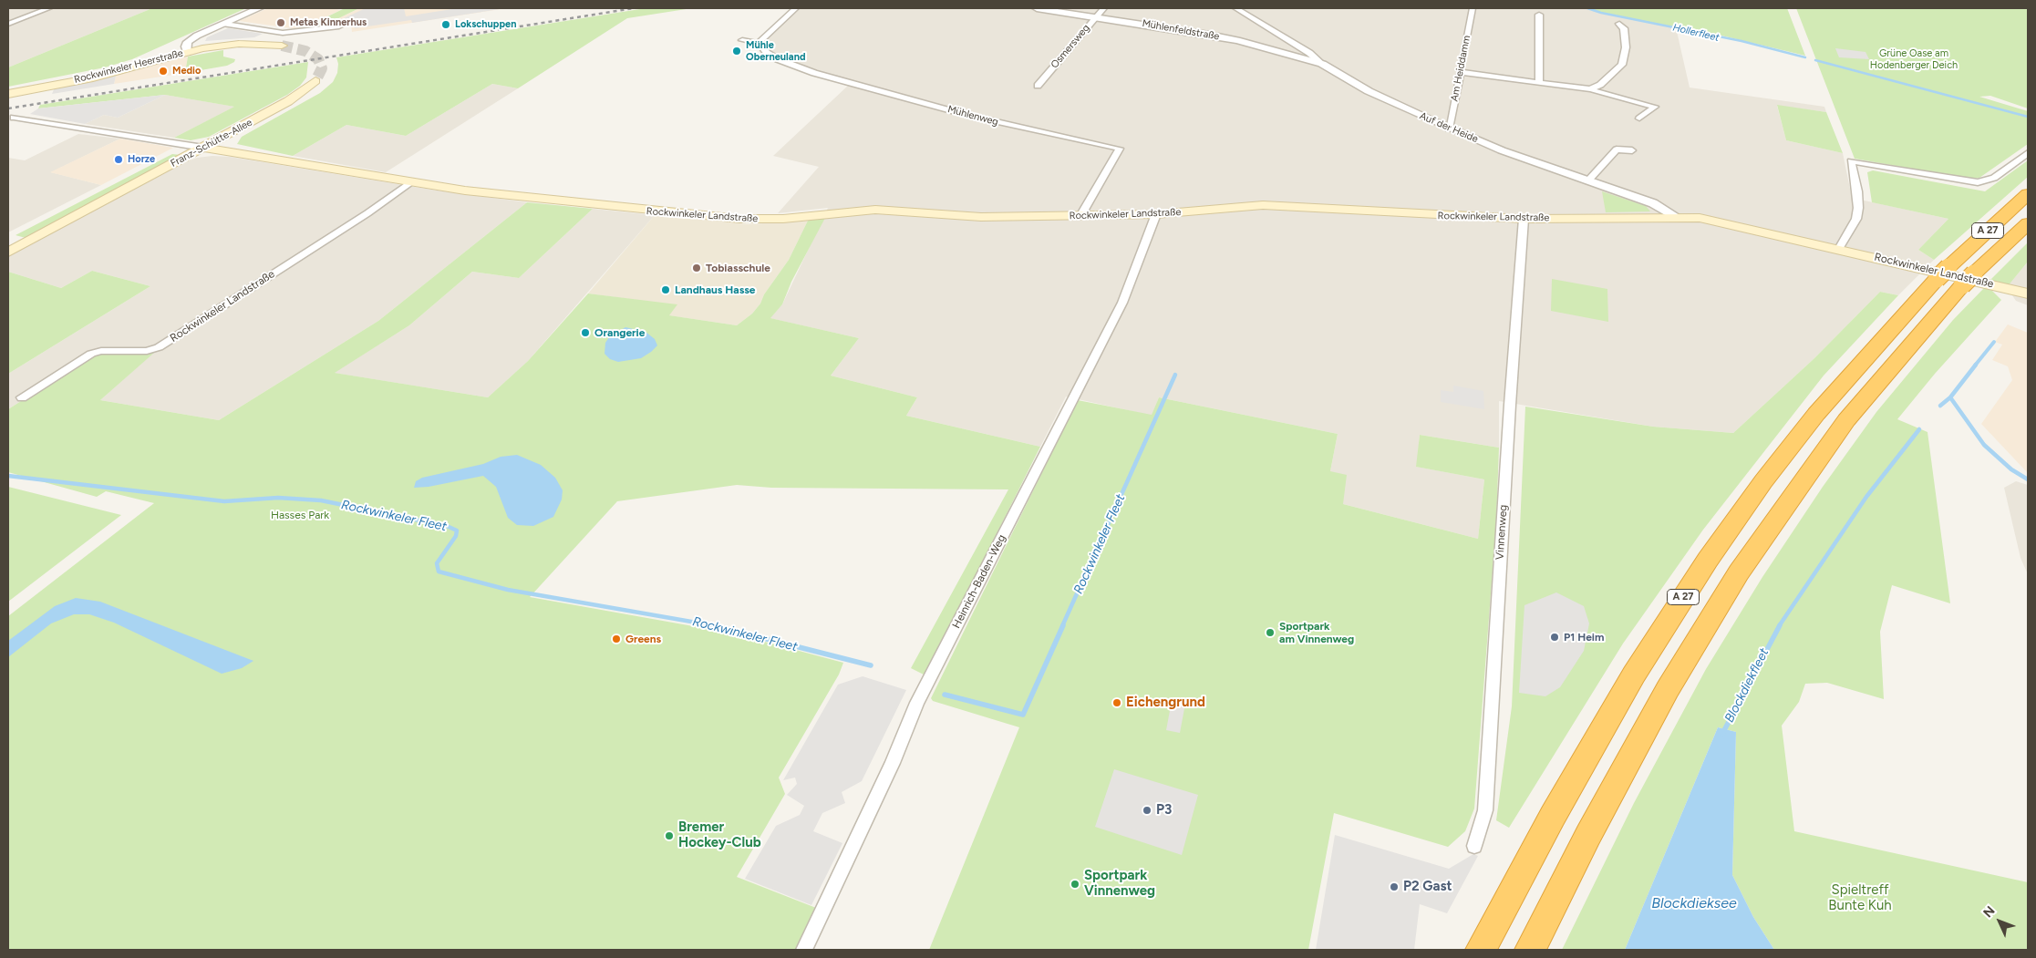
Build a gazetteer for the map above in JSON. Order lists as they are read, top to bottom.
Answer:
{
  "streets": {
    "highway": ["A 27"],
    "main road": ["Rockwinkeler Heerstraße", "Franz-Schütte-Allee", "Rockwinkeler Landstraße"],
    "street": [
      "Mühlenfeldstraße",
      "Osmersweg",
      "Am Heiddamm",
      "Mühlenweg",
      "Auf der Heide",
      "Vinnenweg",
      "Heinrich-Baden-Weg"
    ]
  },
  "crossings": [
    ["Mühlenfeldstraße", "Osmersweg"],
    ["Mühlenfeldstraße", "Auf der Heide"],
    ["Am Heiddamm", "Auf der Heide"],
    ["Mühlenweg", "Rockwinkeler Landstraße"],
    ["Auf der Heide", "Rockwinkeler Landstraße"],
    ["Franz-Schütte-Allee", "Rockwinkeler Landstraße"],
    ["Rockwinkeler Landstraße", "Vinnenweg"],
    ["Rockwinkeler Landstraße", "Heinrich-Baden-Weg"]
  ],
  "water": [
    "Hollerfleet",
    "Rockwinkeler Fleet",
    "Blockdiekfleet",
    "Blockdieksee"
  ],
  "parks": ["Grüne Oase am Hodenberger Deich", "Hasses Park", "Spieltreff Bunte Kuh"],
  "places": [
    "Metas Kinnerhus",
    "Lokschuppen",
    "Mühle Oberneuland",
    "Medio",
    "Horze",
    "Tobiasschule",
    "Landhaus Hasse",
    "Orangerie",
    "Sportpark am Vinnenweg",
    "P1 Heim",
    "Greens",
    "Eichengrund",
    "P3",
    "Bremer Hockey-Club",
    "Sportpark Vinnenweg",
    "P2 Gast"
  ],
  "north": "top left"
}
